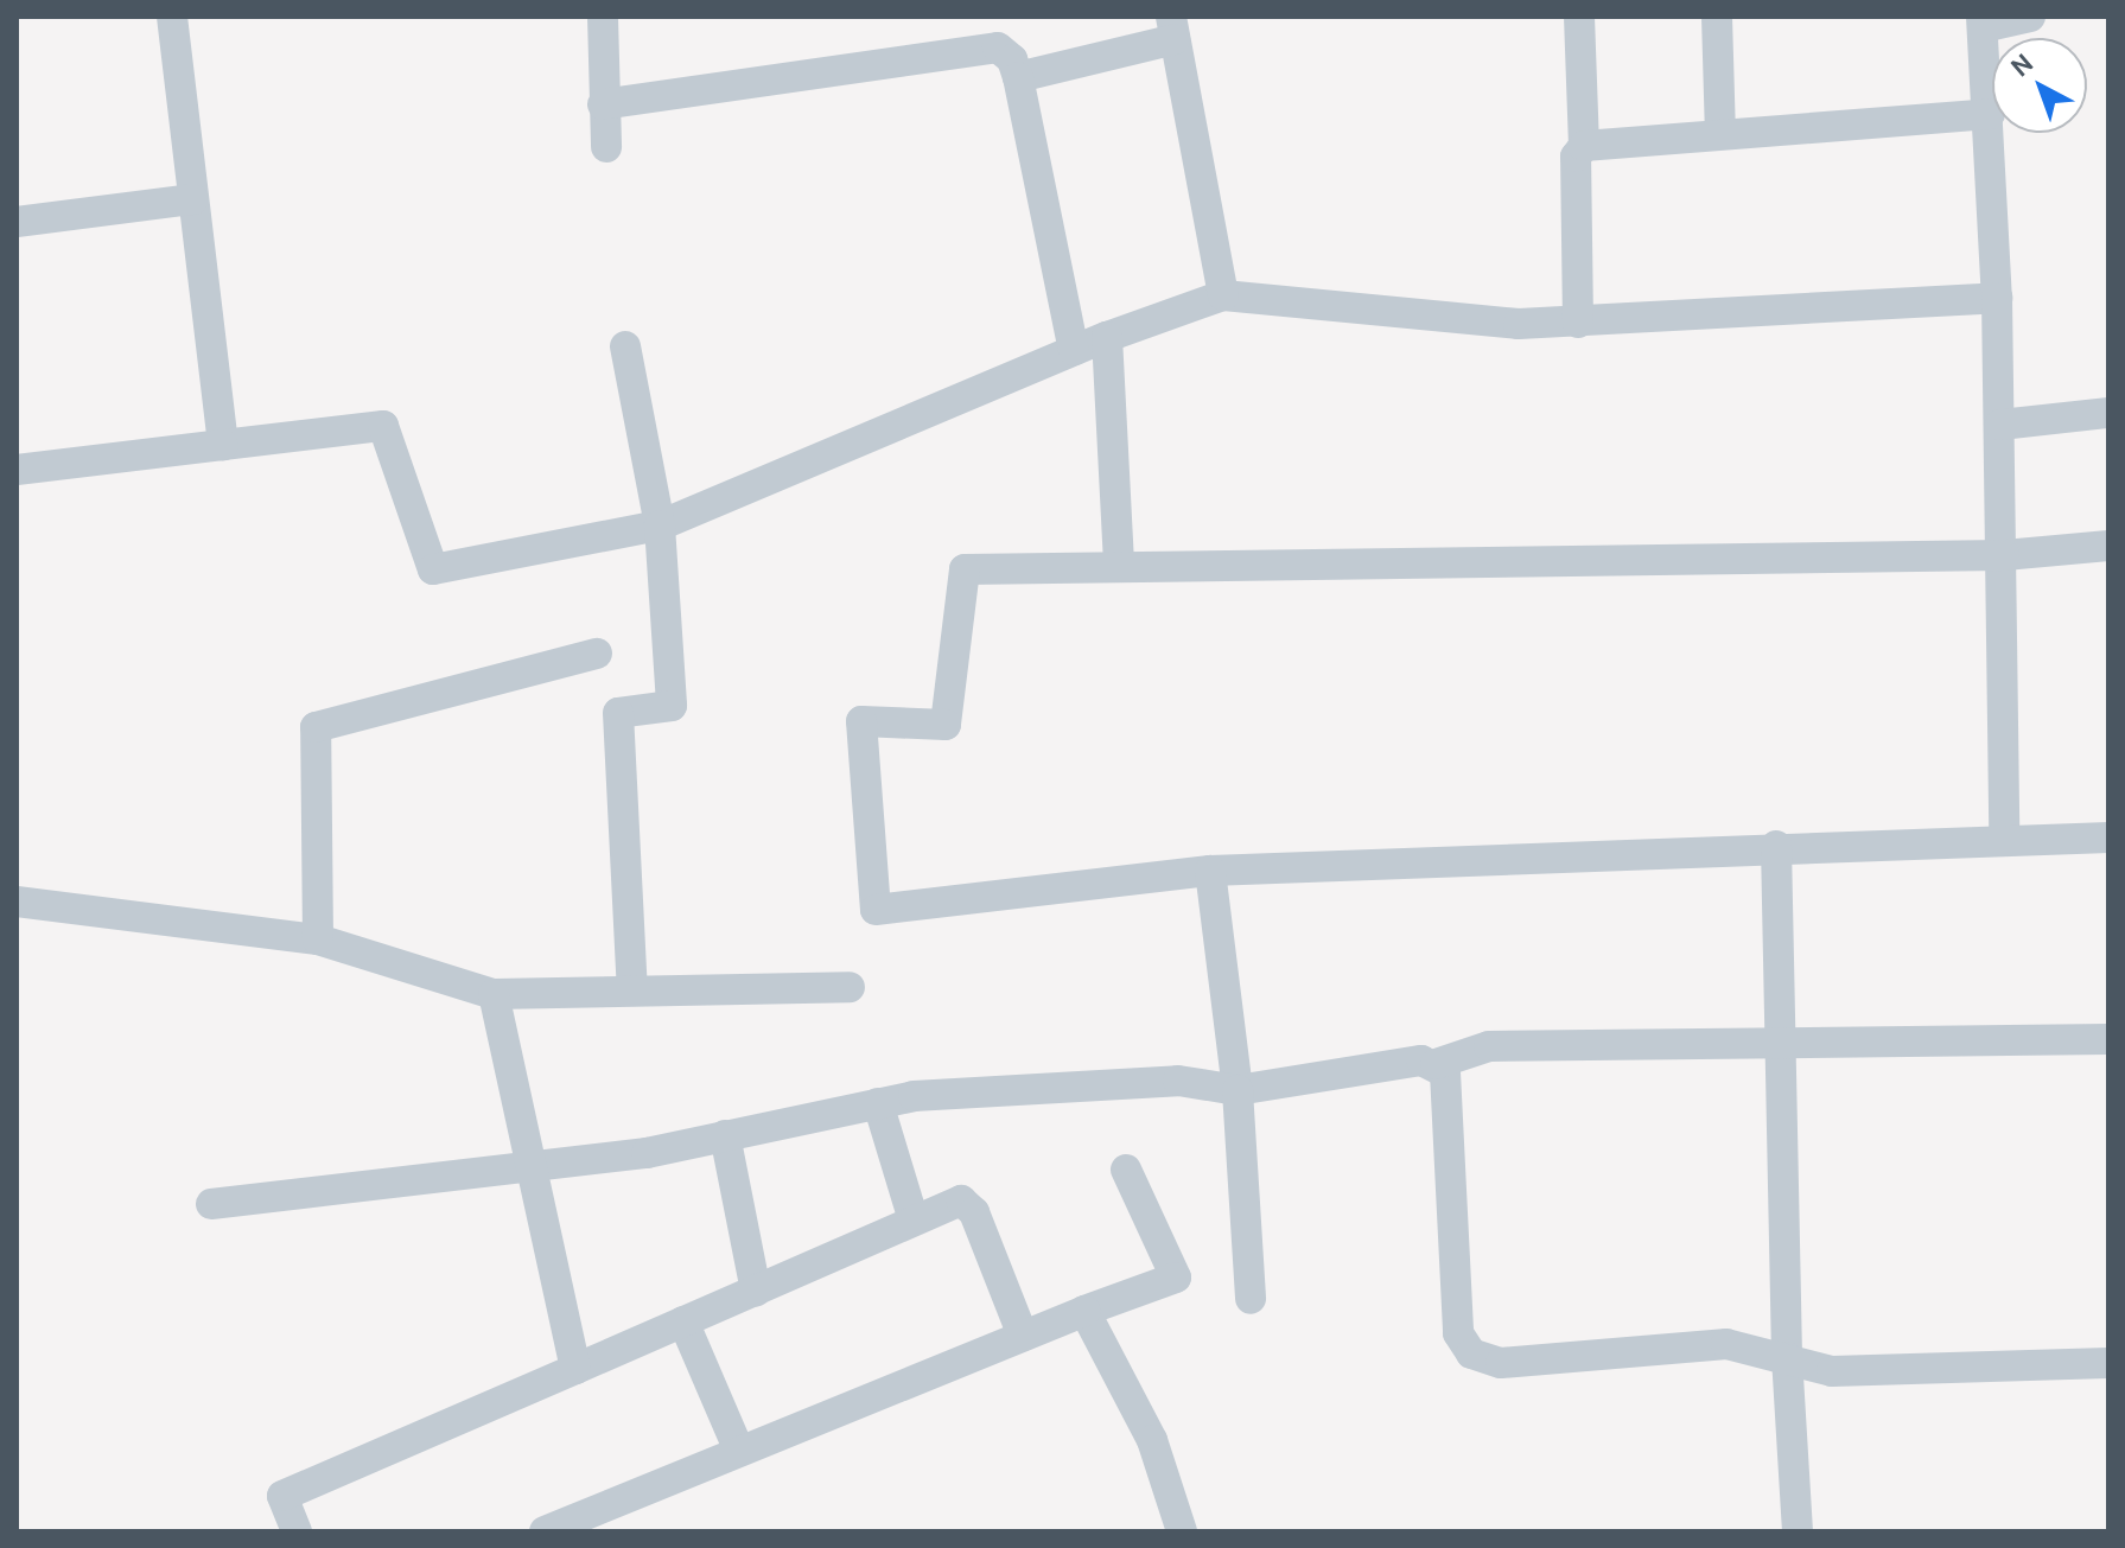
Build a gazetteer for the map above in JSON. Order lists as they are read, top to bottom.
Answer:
{
  "north": "top left"
}
